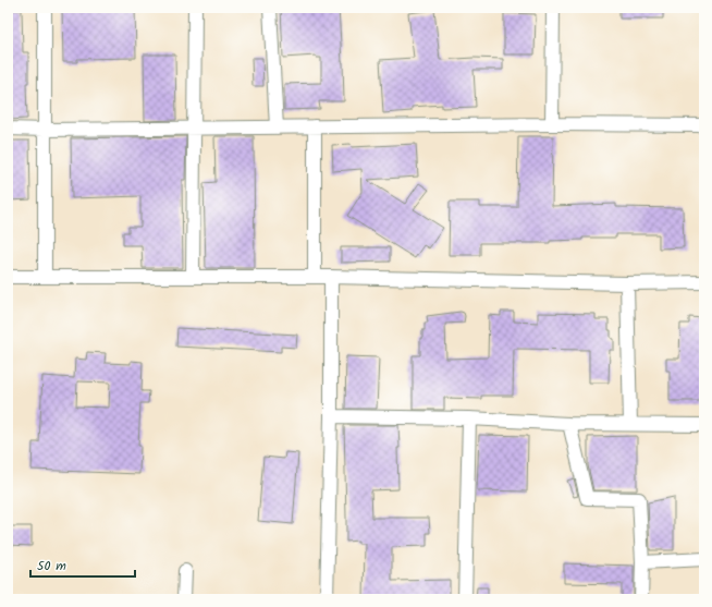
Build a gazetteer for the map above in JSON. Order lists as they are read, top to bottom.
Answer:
{
  "scale_bar": "50 m"
}
